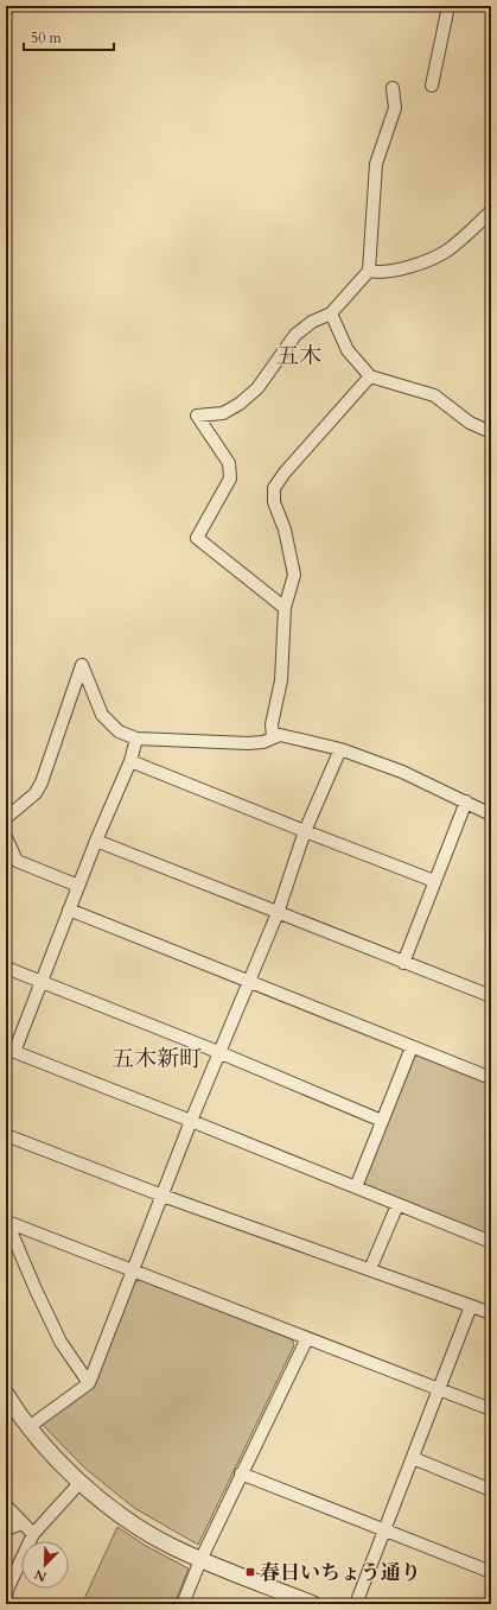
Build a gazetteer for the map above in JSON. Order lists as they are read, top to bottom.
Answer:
{
  "districts": ["五木", "五木新町"],
  "places": {
    "transit": ["春日いちょう通り"]
  },
  "scale_bar": "50 m",
  "north": "bottom left"
}
